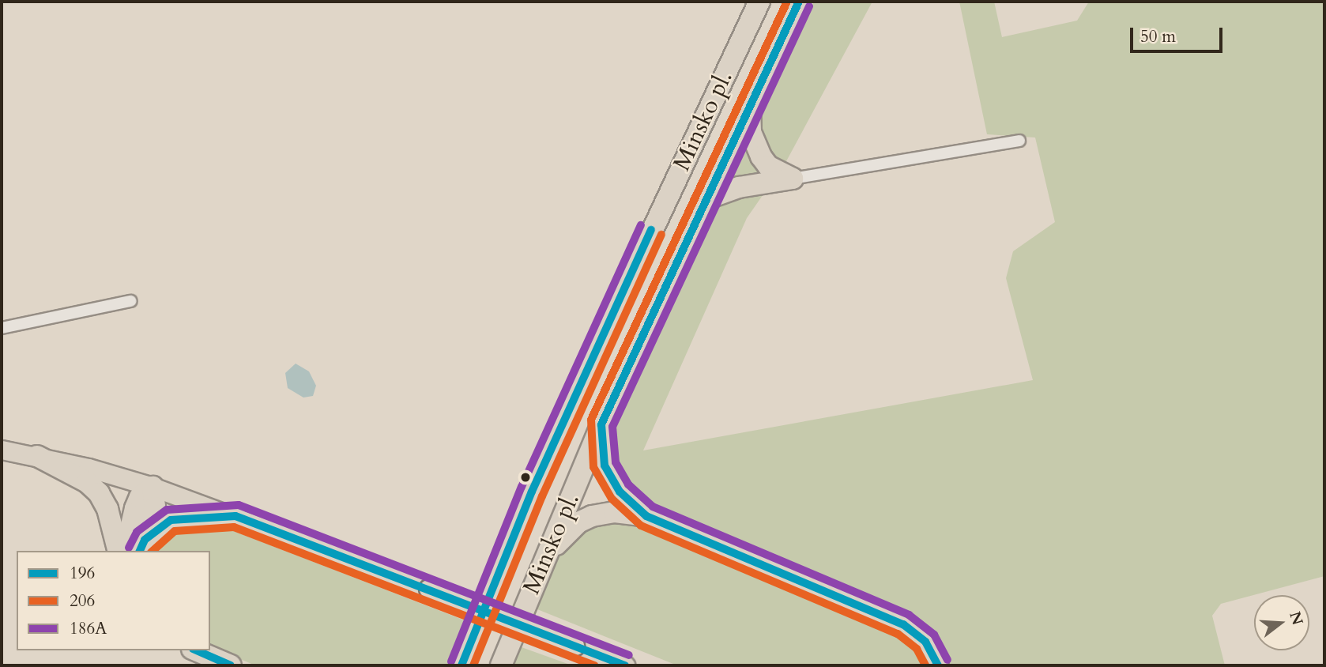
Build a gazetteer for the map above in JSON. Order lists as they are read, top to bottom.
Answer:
{
  "streets": {
    "highway": ["Minsko pl."]
  },
  "lines": ["transit line 196", "transit line 206", "transit line 186A"],
  "legend": ["196", "206", "186A"],
  "scale_bar": "50 m",
  "north": "right"
}
